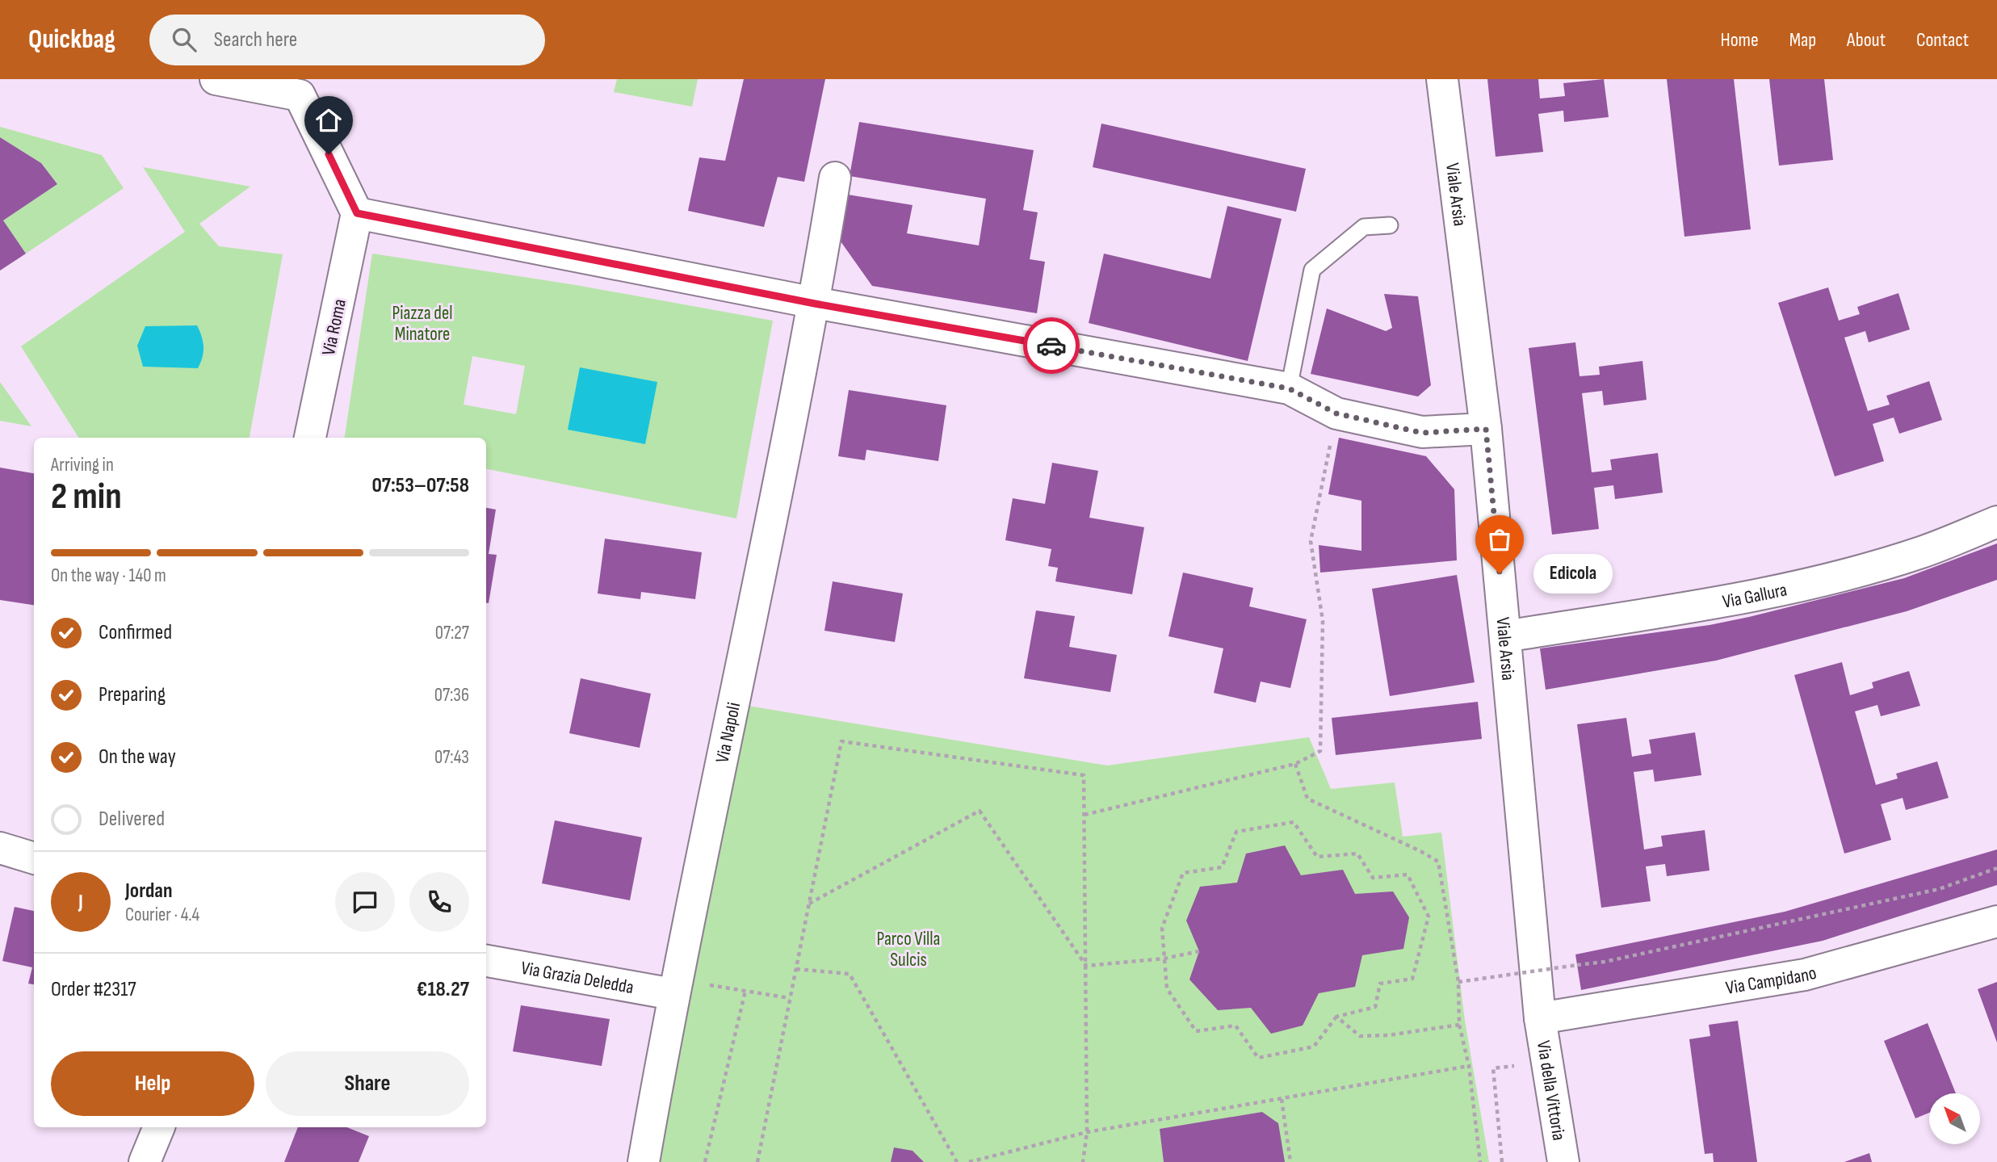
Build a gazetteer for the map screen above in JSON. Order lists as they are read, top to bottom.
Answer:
{
  "streets": {
    "street": [
      "Viale Arsia",
      "Via Roma",
      "Via Gallura",
      "Via Napoli",
      "Via Grazia Deledda",
      "Via Campidano",
      "Via della Vittoria"
    ]
  },
  "crossings": [
    ["Viale Arsia", "Via Gallura"],
    ["Viale Arsia", "Via Campidano"],
    ["Viale Arsia", "Via della Vittoria"],
    ["Via Napoli", "Via Grazia Deledda"],
    ["Via Campidano", "Via della Vittoria"]
  ],
  "parks": ["Piazza del Minatore", "Parco Villa Sulcis"],
  "places": ["Edicola"],
  "north": "top left",
  "page": {
    "header": "Quickbag",
    "search": "Search here",
    "nav": [
      "Home",
      "Map",
      "About",
      "Contact"
    ],
    "heading": ["2 min", "Arriving in", "07:53–07:58"],
    "panel": [
      "Jordan",
      "Courier · 4.4",
      "Order #2317",
      "€18.27"
    ],
    "bar": "On the way · 140 m",
    "bubble": "Edicola",
    "list": [
      ["Confirmed", "07:27"],
      ["Preparing", "07:36"],
      ["On the way", "07:43"],
      "Delivered"
    ],
    "round": "J",
    "buttons": ["Help", "Share"]
  }
}
